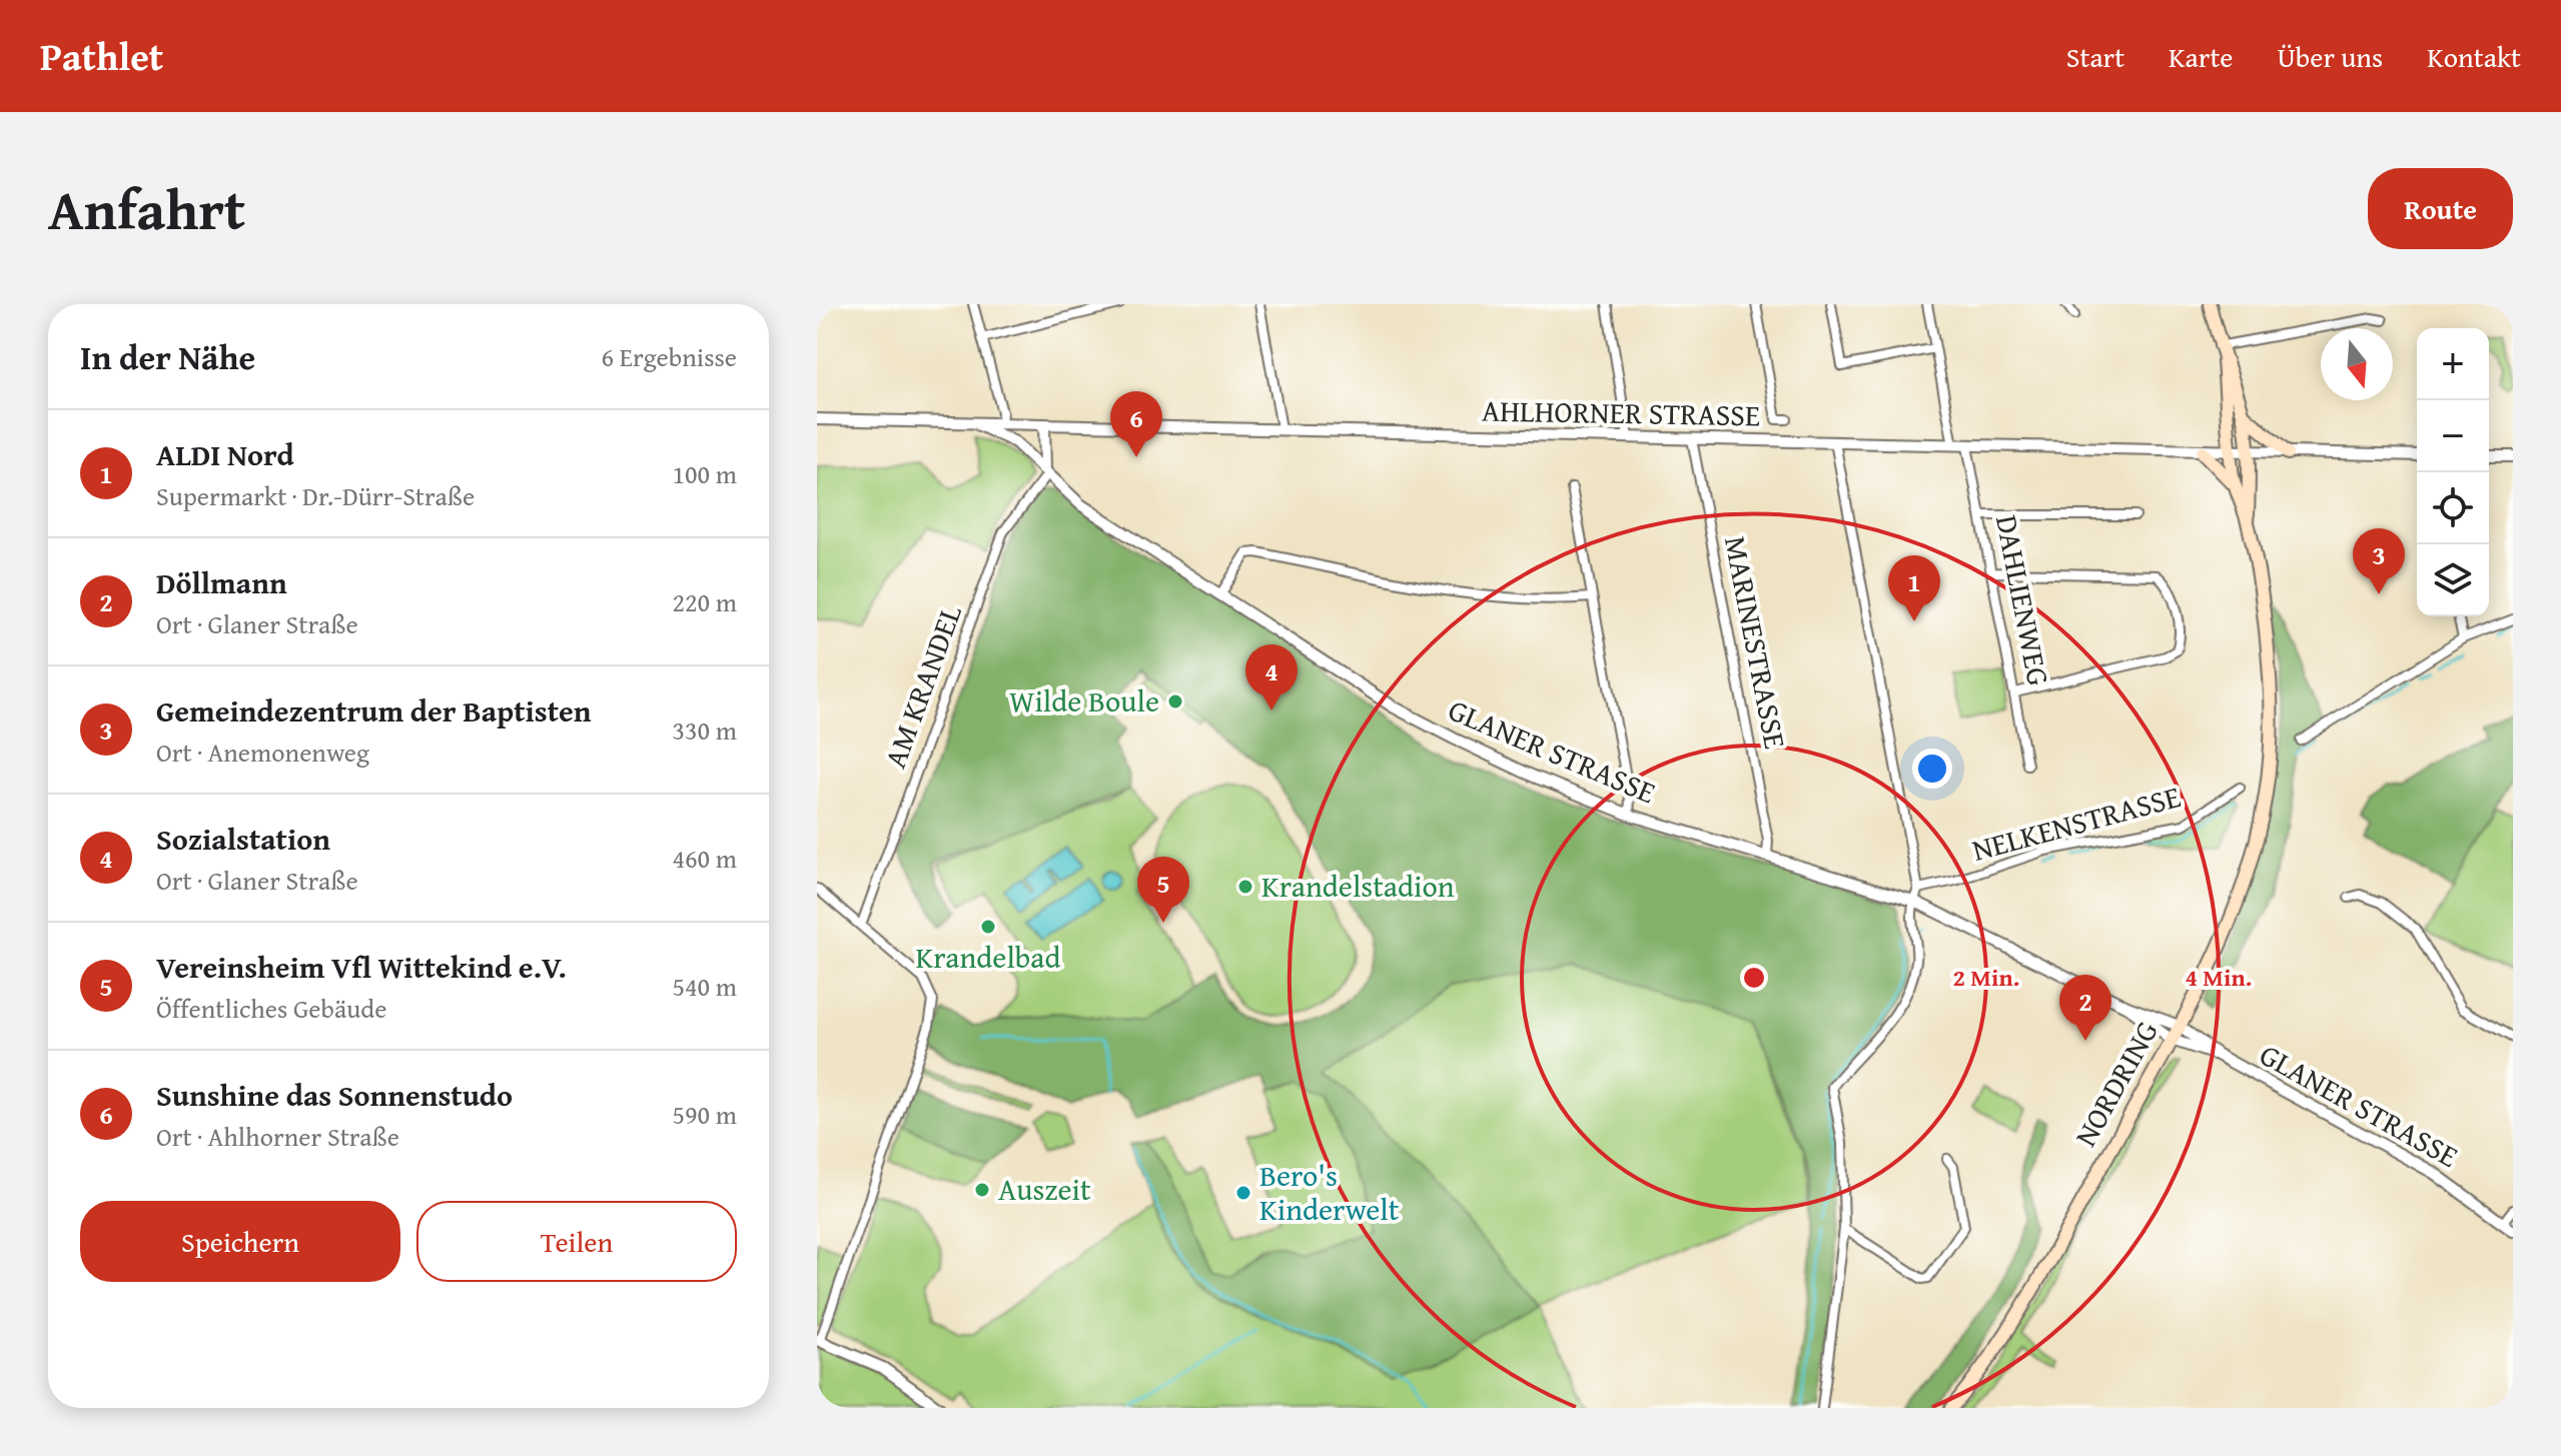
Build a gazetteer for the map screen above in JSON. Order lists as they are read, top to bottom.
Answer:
{
  "streets": {
    "main road": ["NORDRING"],
    "street": [
      "AHLHORNER STRASSE",
      "DAHLIENWEG",
      "MARINESTRASSE",
      "AM KRANDEL",
      "GLANER STRASSE",
      "NELKENSTRASSE"
    ]
  },
  "crossings": [
    ["AHLHORNER STRASSE", "DAHLIENWEG"],
    ["AHLHORNER STRASSE", "MARINESTRASSE"],
    ["AHLHORNER STRASSE", "GLANER STRASSE"],
    ["AHLHORNER STRASSE", "NORDRING"],
    ["MARINESTRASSE", "GLANER STRASSE"],
    ["AM KRANDEL", "GLANER STRASSE"],
    ["GLANER STRASSE", "NORDRING"]
  ],
  "places": [
    "Wilde Boule",
    "Krandelstadion",
    "Krandelbad",
    "Auszeit",
    "Bero's Kinderwelt"
  ],
  "north": "bottom",
  "page": {
    "header": "Pathlet",
    "nav": [
      "Start",
      "Karte",
      "Über uns",
      "Kontakt"
    ],
    "title": "Anfahrt",
    "buttons": [
      "Route",
      ["Speichern", "Teilen"]
    ],
    "heading": ["In der Nähe", "6 Ergebnisse"],
    "map_buttons": ["+", "−"],
    "pins": [
      "6",
      "3",
      "1",
      "4",
      "5",
      "2"
    ],
    "list": [
      {
        "mark": "1",
        "name": "ALDI Nord",
        "note": "Supermarkt · Dr.-Dürr-Straße",
        "value": "100 m"
      },
      {
        "mark": "2",
        "name": "Döllmann",
        "note": "Ort · Glaner Straße",
        "value": "220 m"
      },
      {
        "mark": "3",
        "name": "Gemeindezentrum der Baptisten",
        "note": "Ort · Anemonenweg",
        "value": "330 m"
      },
      {
        "mark": "4",
        "name": "Sozialstation",
        "note": "Ort · Glaner Straße",
        "value": "460 m"
      },
      {
        "mark": "5",
        "name": "Vereinsheim Vfl Wittekind e.V.",
        "note": "Öffentliches Gebäude",
        "value": "540 m"
      },
      {
        "mark": "6",
        "name": "Sunshine das Sonnenstudo",
        "note": "Ort · Ahlhorner Straße",
        "value": "590 m"
      }
    ]
  },
  "rings": ["2 Min.", "4 Min."]
}
